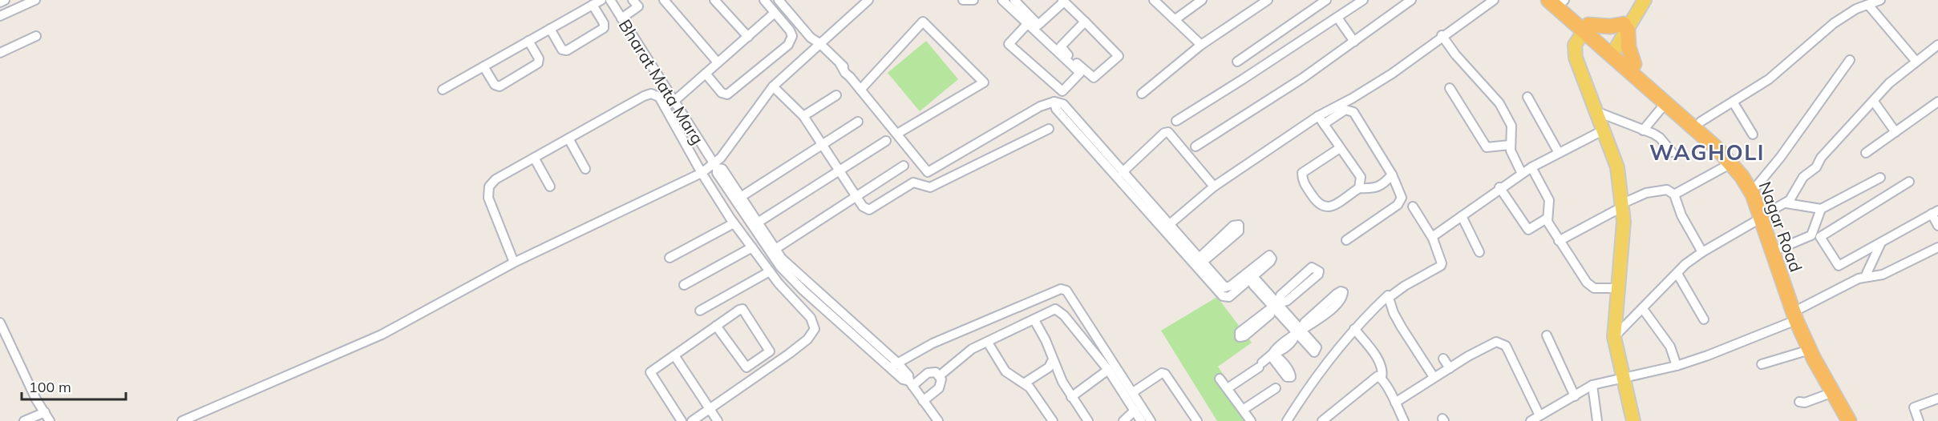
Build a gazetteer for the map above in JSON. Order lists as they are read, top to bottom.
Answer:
{
  "streets": {
    "highway": ["Nagar Road"],
    "street": ["Bharat Mata Marg"]
  },
  "districts": ["WAGHOLI"],
  "scale_bar": "100 m"
}
